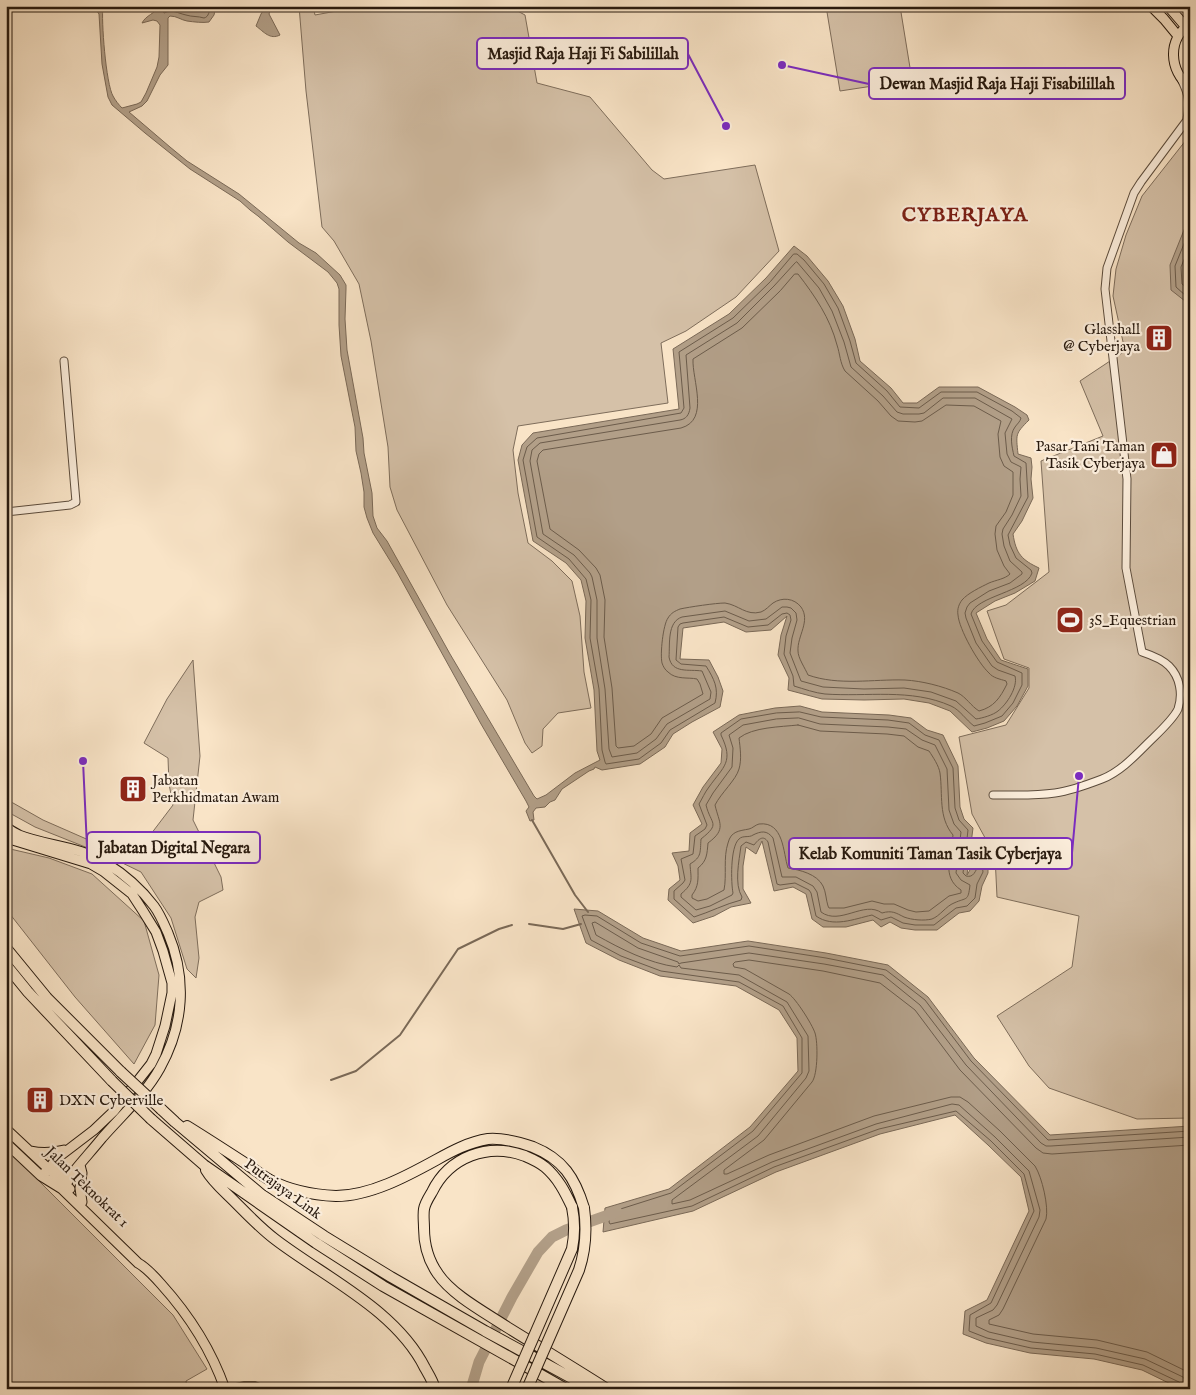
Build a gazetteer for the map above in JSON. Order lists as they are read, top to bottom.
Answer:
{
  "streets": {
    "highway": ["Putrajaya Link"],
    "main road": ["Jalan Teknokrat 1"]
  },
  "districts": ["CYBERJAYA"],
  "places": {
    "other": [
      "Dewan Masjid Raja Haji Fisabilillah",
      "Masjid Raja Haji Fi Sabilillah",
      "Jabatan Digital Negara",
      "Kelab Komuniti Taman Tasik Cyberjaya"
    ],
    "building": ["Glasshall @ Cyberjaya", "Jabatan Perkhidmatan Awam", "DXN Cyberville"],
    "shop": ["Pasar Tani Taman Tasik Cyberjaya"],
    "sports": ["3S_Equestrian"]
  }
}
